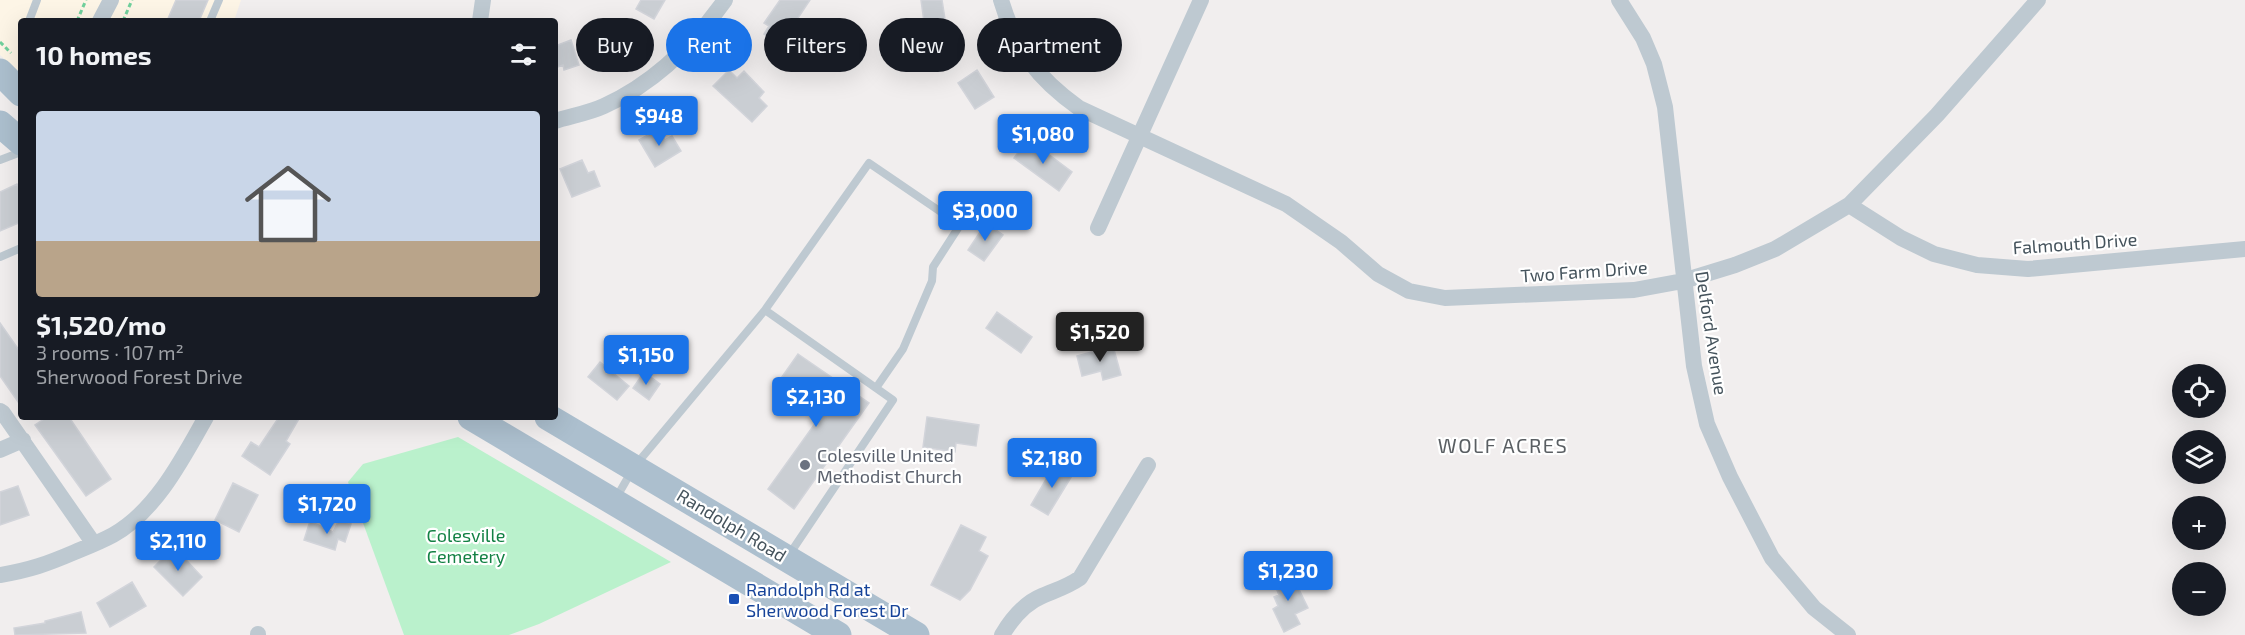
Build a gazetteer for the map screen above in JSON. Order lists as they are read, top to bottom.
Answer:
{
  "streets": {
    "main road": ["Randolph Road"],
    "street": ["Falmouth Drive", "Two Farm Drive", "Delford Avenue"]
  },
  "crossings": [
    ["Falmouth Drive", "Two Farm Drive"],
    ["Two Farm Drive", "Delford Avenue"]
  ],
  "districts": ["WOLF ACRES"],
  "parks": ["Colesville Cemetery"],
  "places": {
    "other": ["Colesville United Methodist Church"],
    "transit": ["Randolph Rd at Sherwood Forest Dr"]
  },
  "page": {
    "chip": [
      "Buy",
      "Rent",
      "Filters",
      "New",
      "Apartment"
    ],
    "heading": "10 homes",
    "list": [
      {
        "name": "$1,520/mo",
        "note": "3 rooms · 107 m² · Sherwood Forest Drive"
      }
    ],
    "price": [
      "$948",
      "$1,080",
      "$3,000",
      "$1,520",
      "$1,150",
      "$2,130",
      "$2,180",
      "$1,720",
      "$2,110",
      "$1,230"
    ],
    "map_buttons": ["+", "−"]
  }
}
